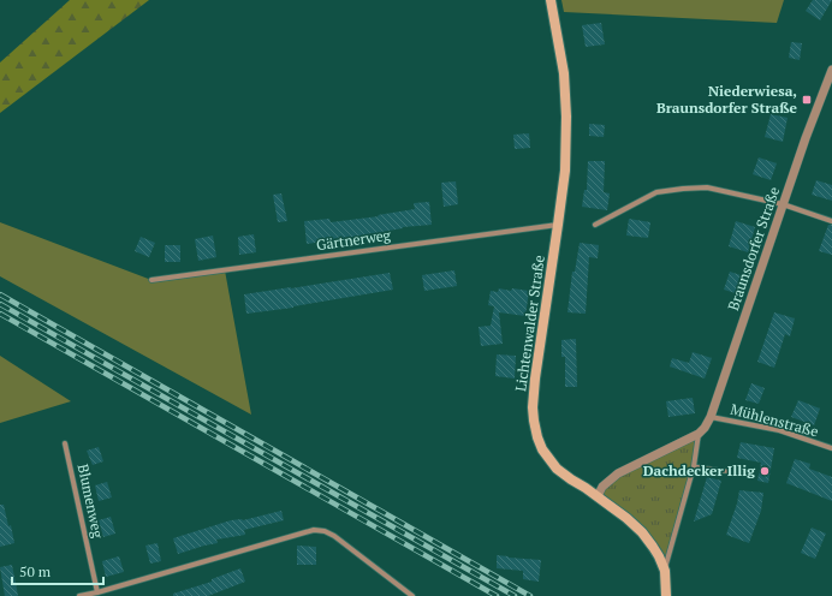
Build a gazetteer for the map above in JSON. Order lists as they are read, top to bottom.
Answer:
{
  "streets": {
    "main road": ["Lichtenwalder Straße"],
    "street": [
      "Gärtnerweg",
      "Braunsdorfer Straße",
      "Mühlenstraße",
      "Blumenweg"
    ]
  },
  "crossings": [
    ["Gärtnerweg", "Lichtenwalder Straße"],
    ["Braunsdorfer Straße", "Lichtenwalder Straße"],
    ["Braunsdorfer Straße", "Mühlenstraße"]
  ],
  "places": {
    "transit": ["Niederwiesa, Braunsdorfer Straße"],
    "other": ["Dachdecker Illig"]
  },
  "scale_bar": "50 m"
}
